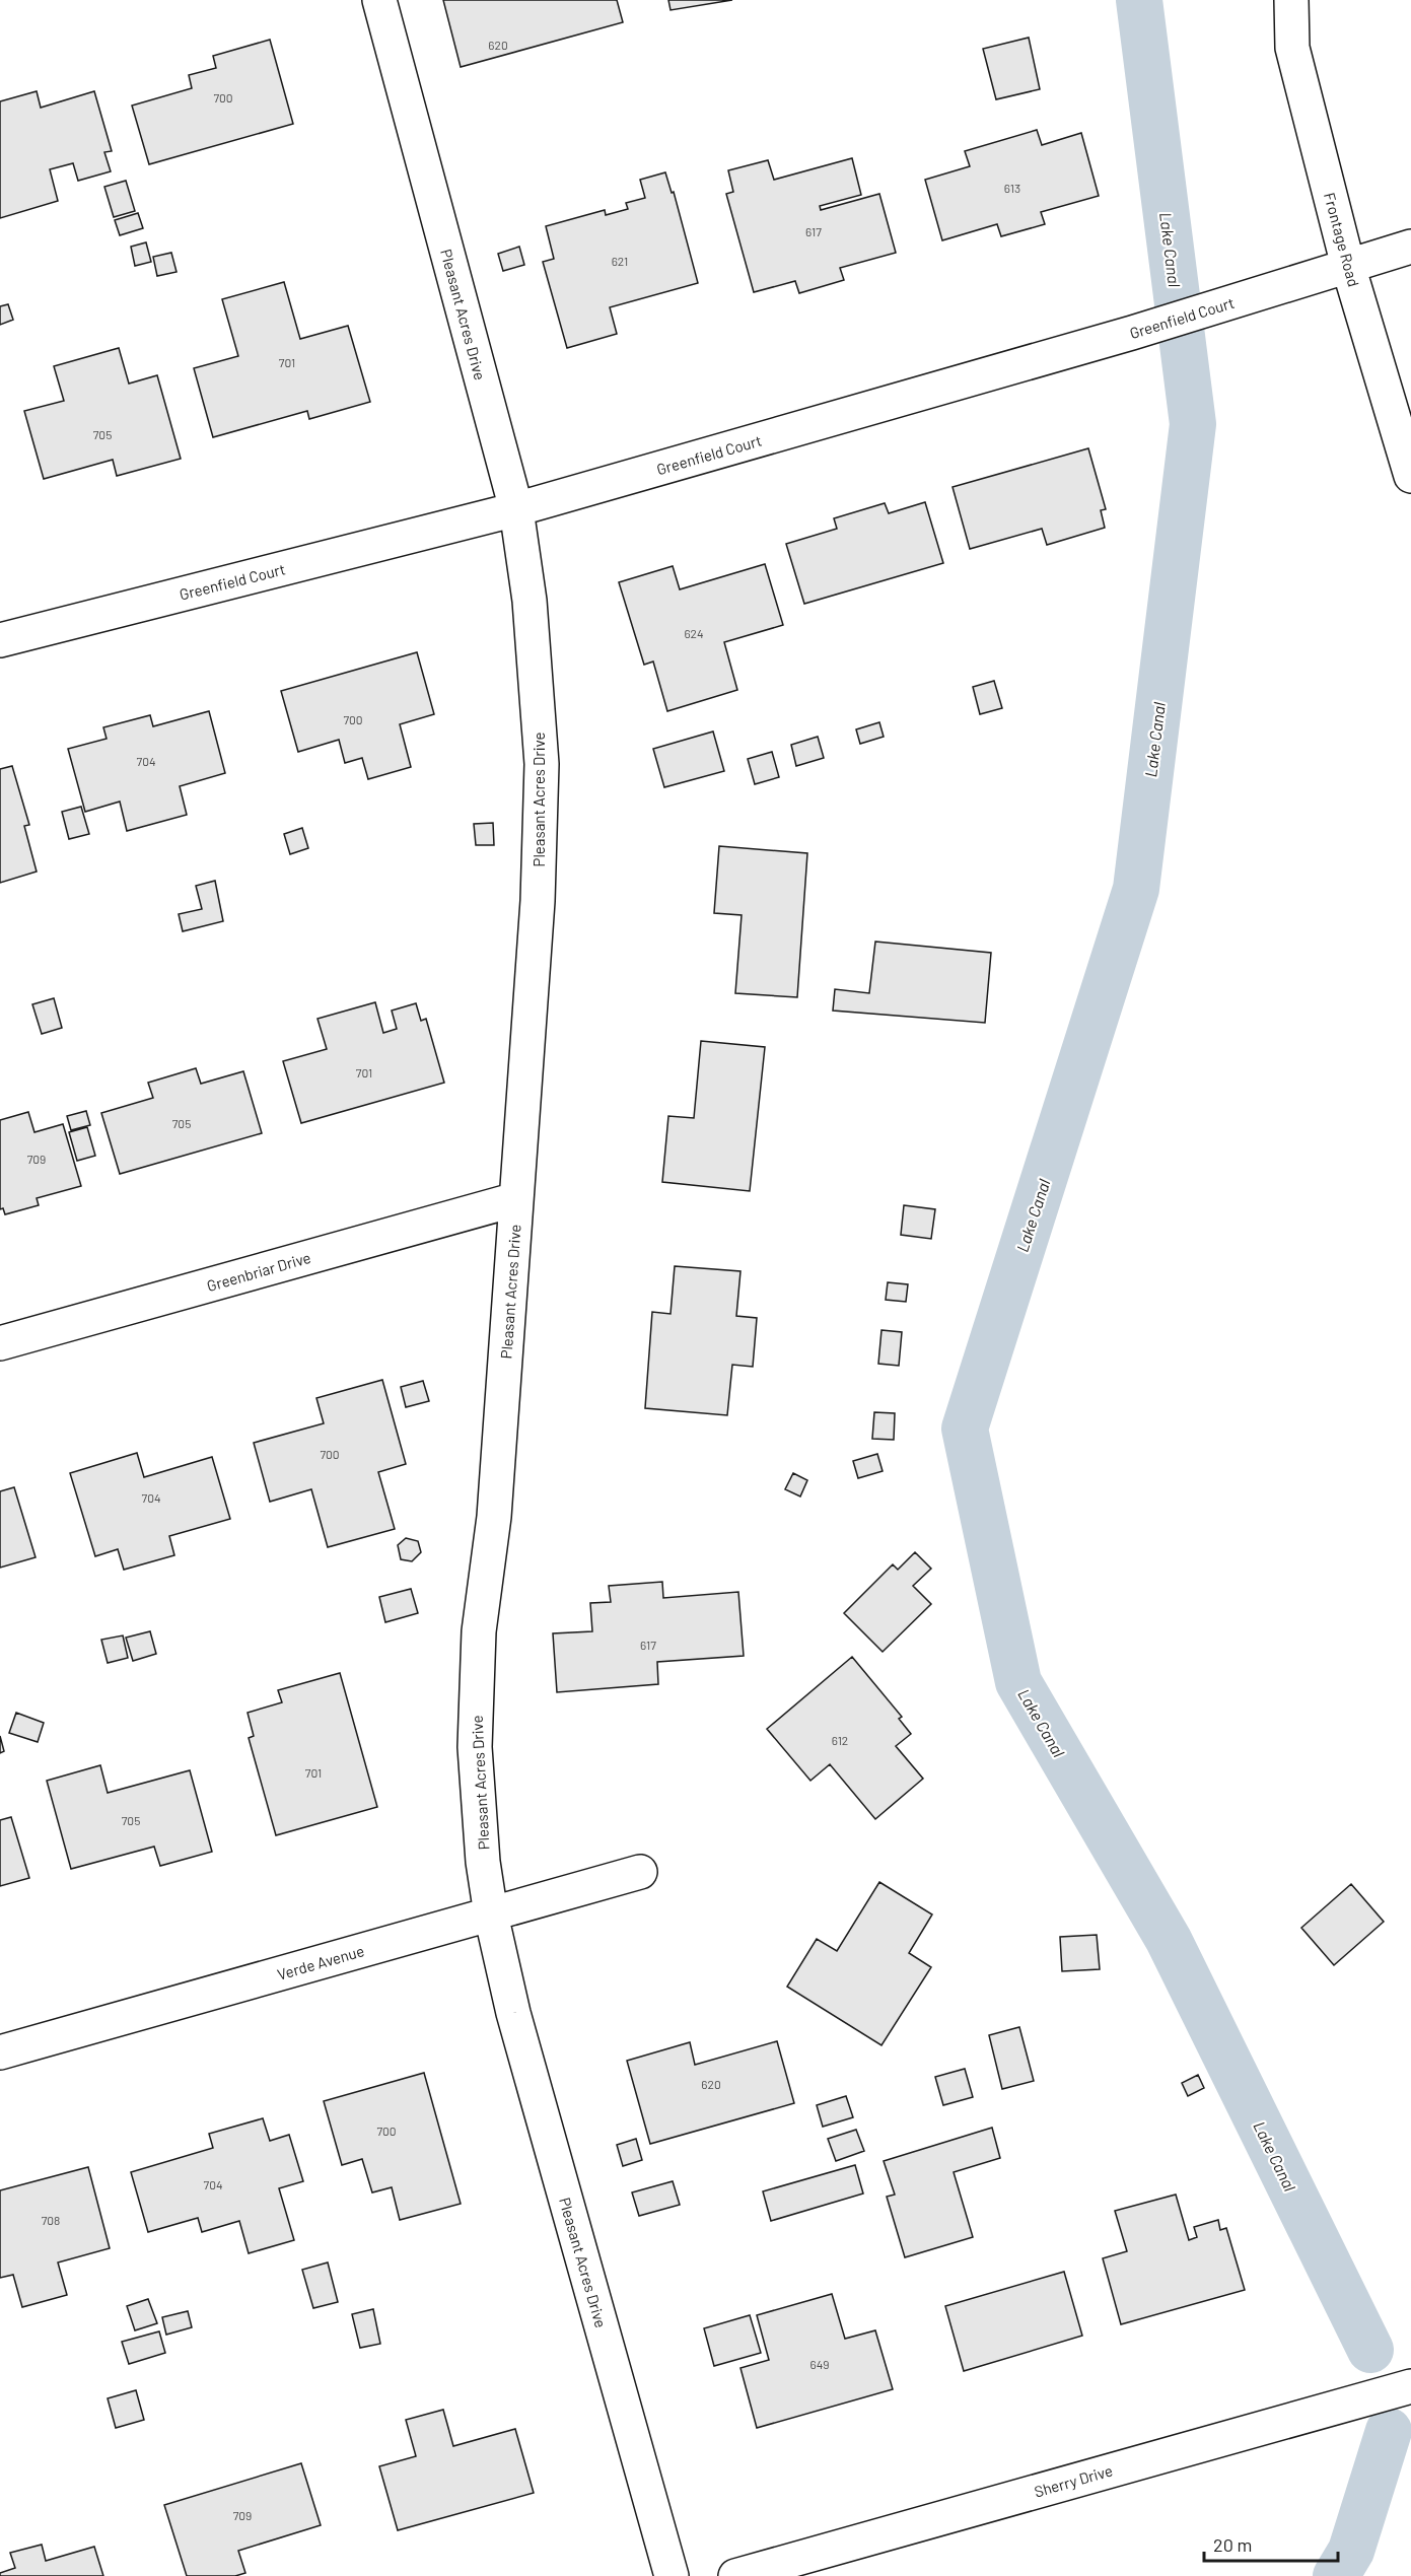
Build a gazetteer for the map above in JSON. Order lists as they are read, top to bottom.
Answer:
{
  "streets": {
    "street": [
      "Frontage Road",
      "Pleasant Acres Drive",
      "Greenfield Court",
      "Greenbriar Drive",
      "Verde Avenue",
      "Sherry Drive"
    ]
  },
  "crossings": [
    ["Frontage Road", "Greenfield Court"],
    ["Pleasant Acres Drive", "Greenfield Court"],
    ["Pleasant Acres Drive", "Greenbriar Drive"],
    ["Pleasant Acres Drive", "Verde Avenue"]
  ],
  "water": ["Lake Canal"],
  "house_numbers": [
    "620",
    "700",
    "613",
    "617",
    "621",
    "701",
    "705",
    "624",
    "700",
    "704",
    "701",
    "705",
    "709",
    "700",
    "704",
    "617",
    "612",
    "701",
    "705",
    "620",
    "700",
    "704",
    "708",
    "649",
    "709"
  ],
  "scale_bar": "20 m"
}
